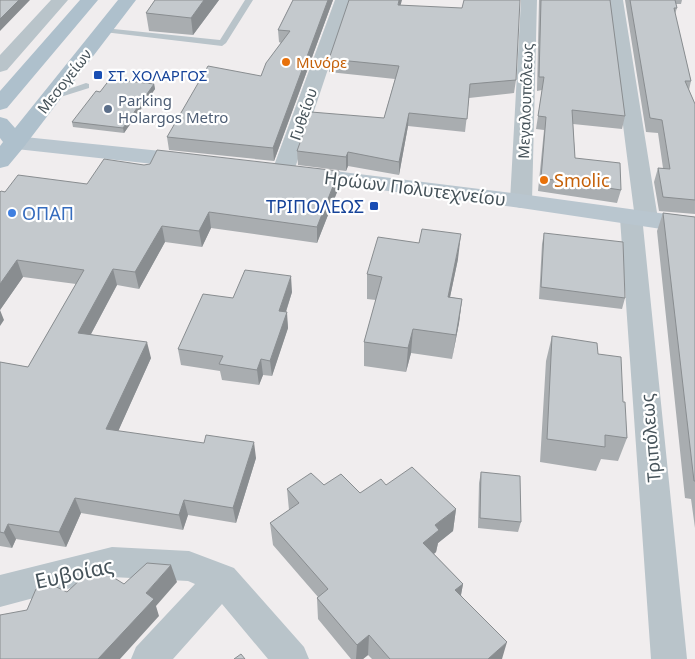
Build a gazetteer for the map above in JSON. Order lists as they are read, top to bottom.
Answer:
{
  "streets": {
    "main road": ["Μεσογείων"],
    "street": [
      "Μεγαλουπόλεως",
      "Γυθείου",
      "Ηρώων Πολυτεχνείου",
      "Τριπόλεως",
      "Ευβοίας"
    ]
  },
  "crossings": [
    ["Μεγαλουπόλεως", "Ηρώων Πολυτεχνείου"],
    ["Γυθείου", "Ηρώων Πολυτεχνείου"],
    ["Ηρώων Πολυτεχνείου", "Τριπόλεως"]
  ],
  "places": {
    "other": [
      "Μινόρε",
      "Parking Holargos Metro",
      "Smolic",
      "ΟΠΑΠ"
    ],
    "transit": ["ΣΤ. ΧΟΛΑΡΓΟΣ", "ΤΡΙΠΟΛΕΩΣ"]
  }
}
